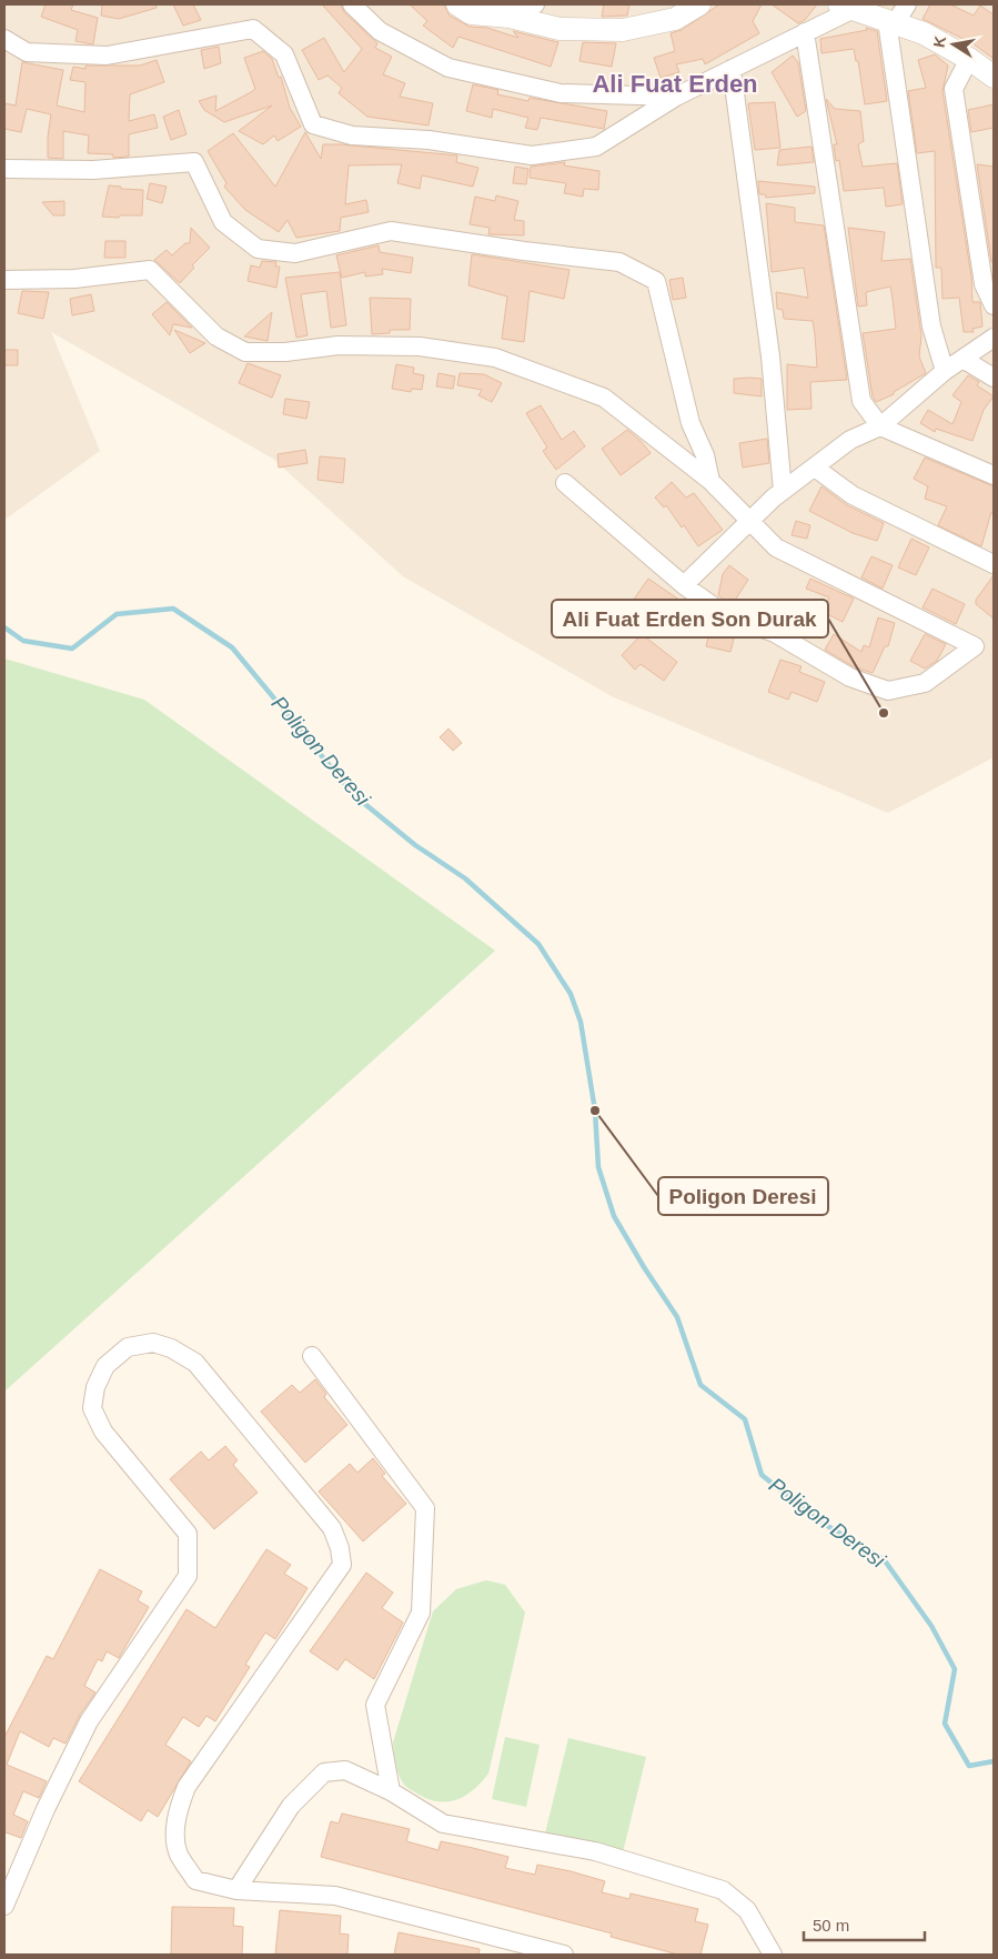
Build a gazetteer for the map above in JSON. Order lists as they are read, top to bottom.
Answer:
{
  "districts": ["Ali Fuat Erden"],
  "water": ["Poligon Deresi"],
  "places": ["Ali Fuat Erden Son Durak", "Poligon Deresi"],
  "scale_bar": "50 m",
  "north": "left"
}
